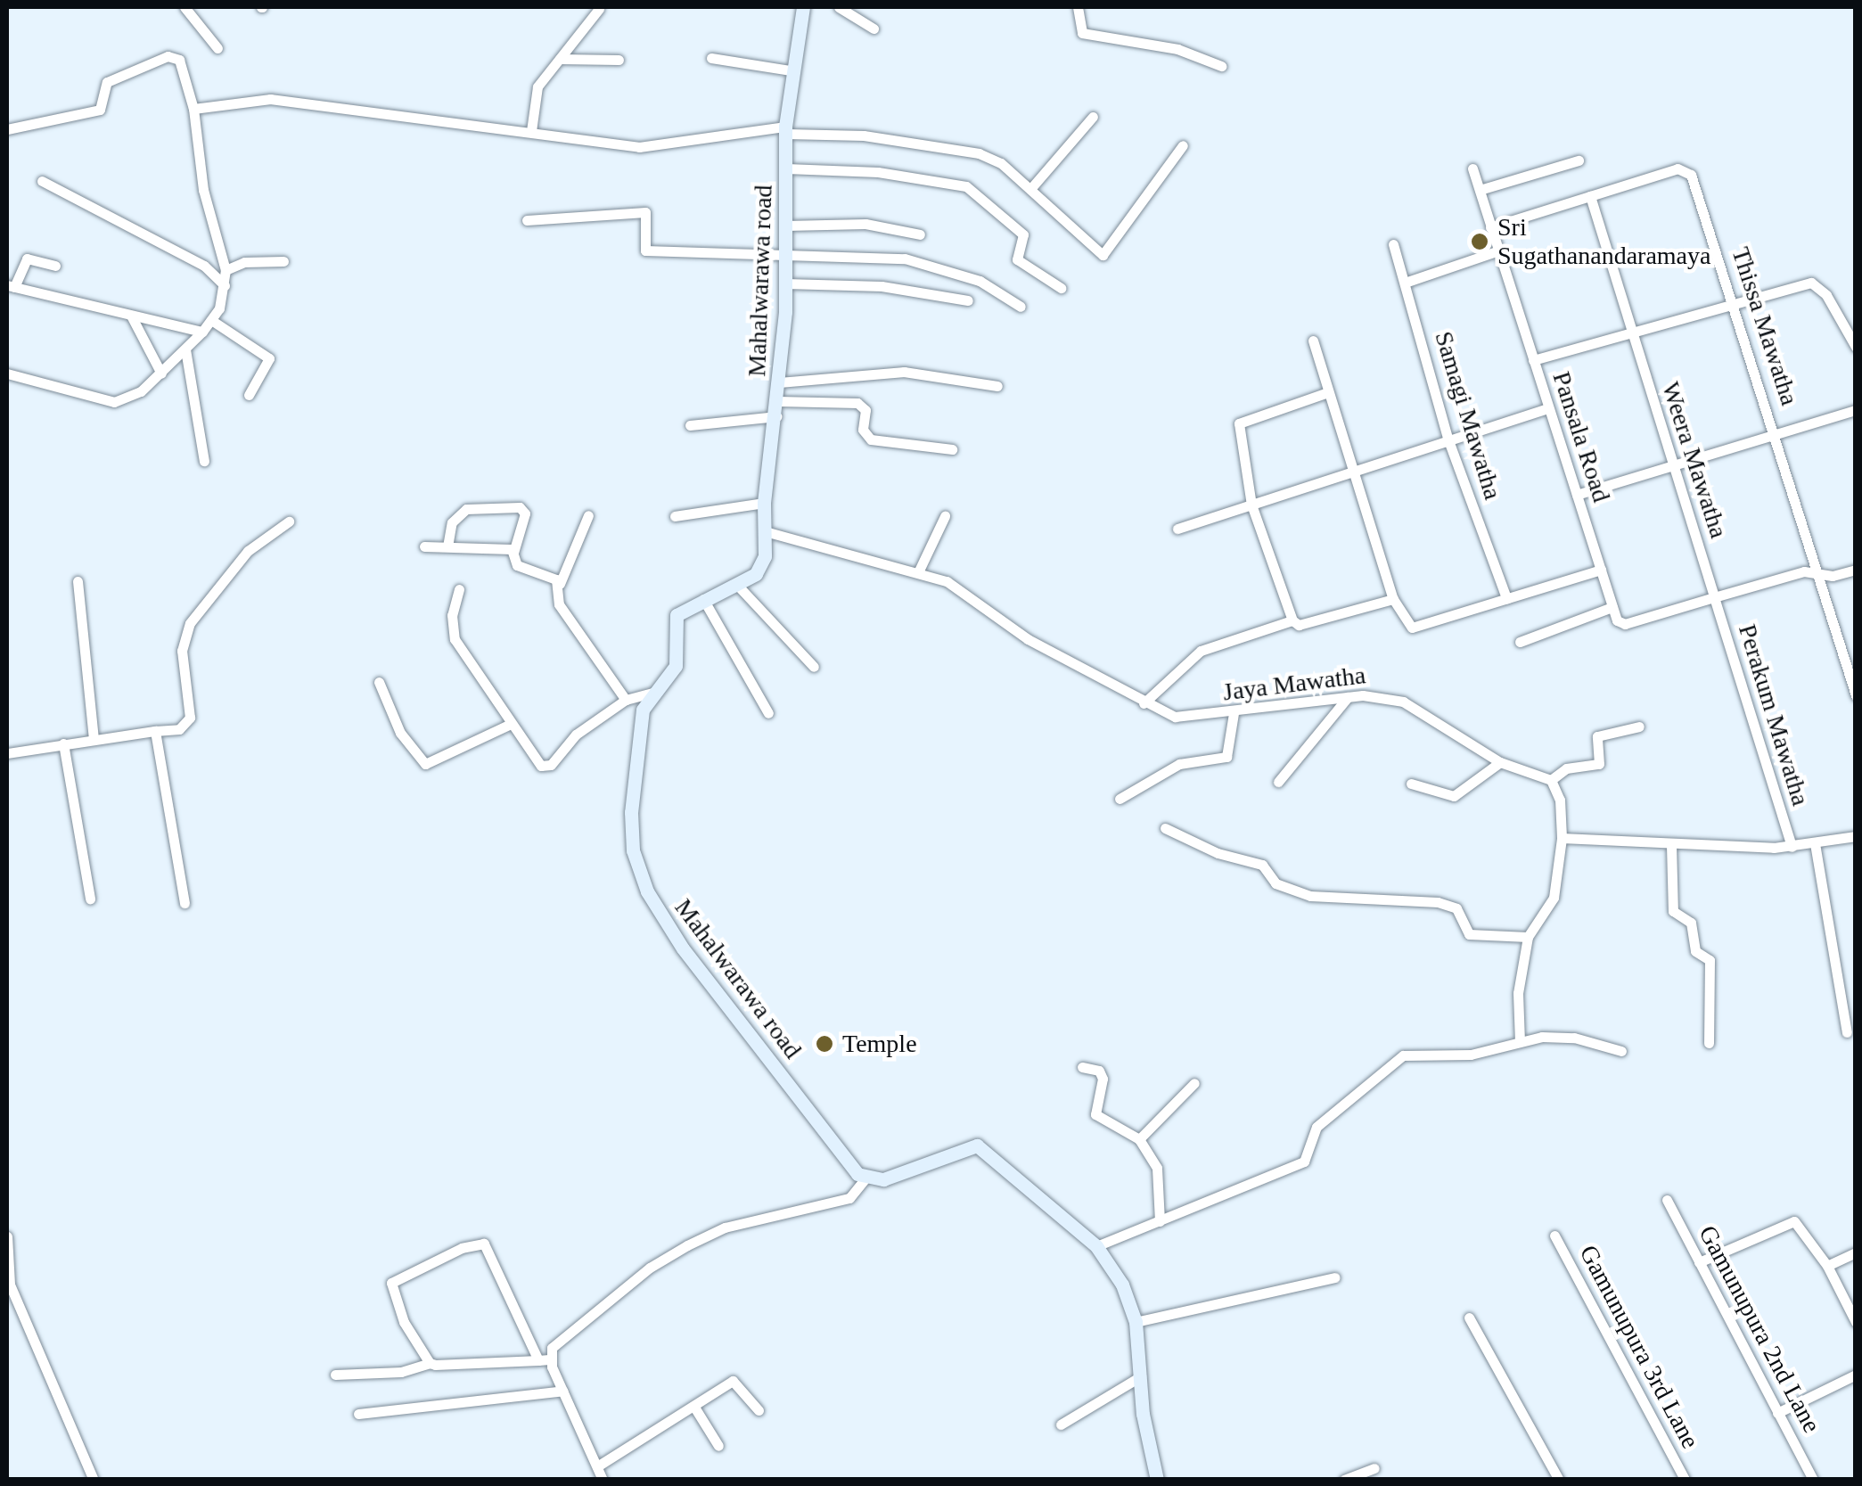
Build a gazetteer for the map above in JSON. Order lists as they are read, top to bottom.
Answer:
{
  "streets": {
    "street": [
      "Mahalwarawa road",
      "Thissa Mawatha",
      "Samagi Mawatha",
      "Pansala Road",
      "Weera Mawatha",
      "Jaya Mawatha",
      "Perakum Mawatha",
      "Gamunupura 2nd Lane",
      "Gamunupura 3rd Lane"
    ]
  },
  "crossings": [
    ["Mahalwarawa road", "Jaya Mawatha"],
    ["Thissa Mawatha", "Pansala Road"],
    ["Thissa Mawatha", "Weera Mawatha"],
    ["Weera Mawatha", "Perakum Mawatha"]
  ],
  "places": ["Sri Sugathanandaramaya", "Temple"]
}
